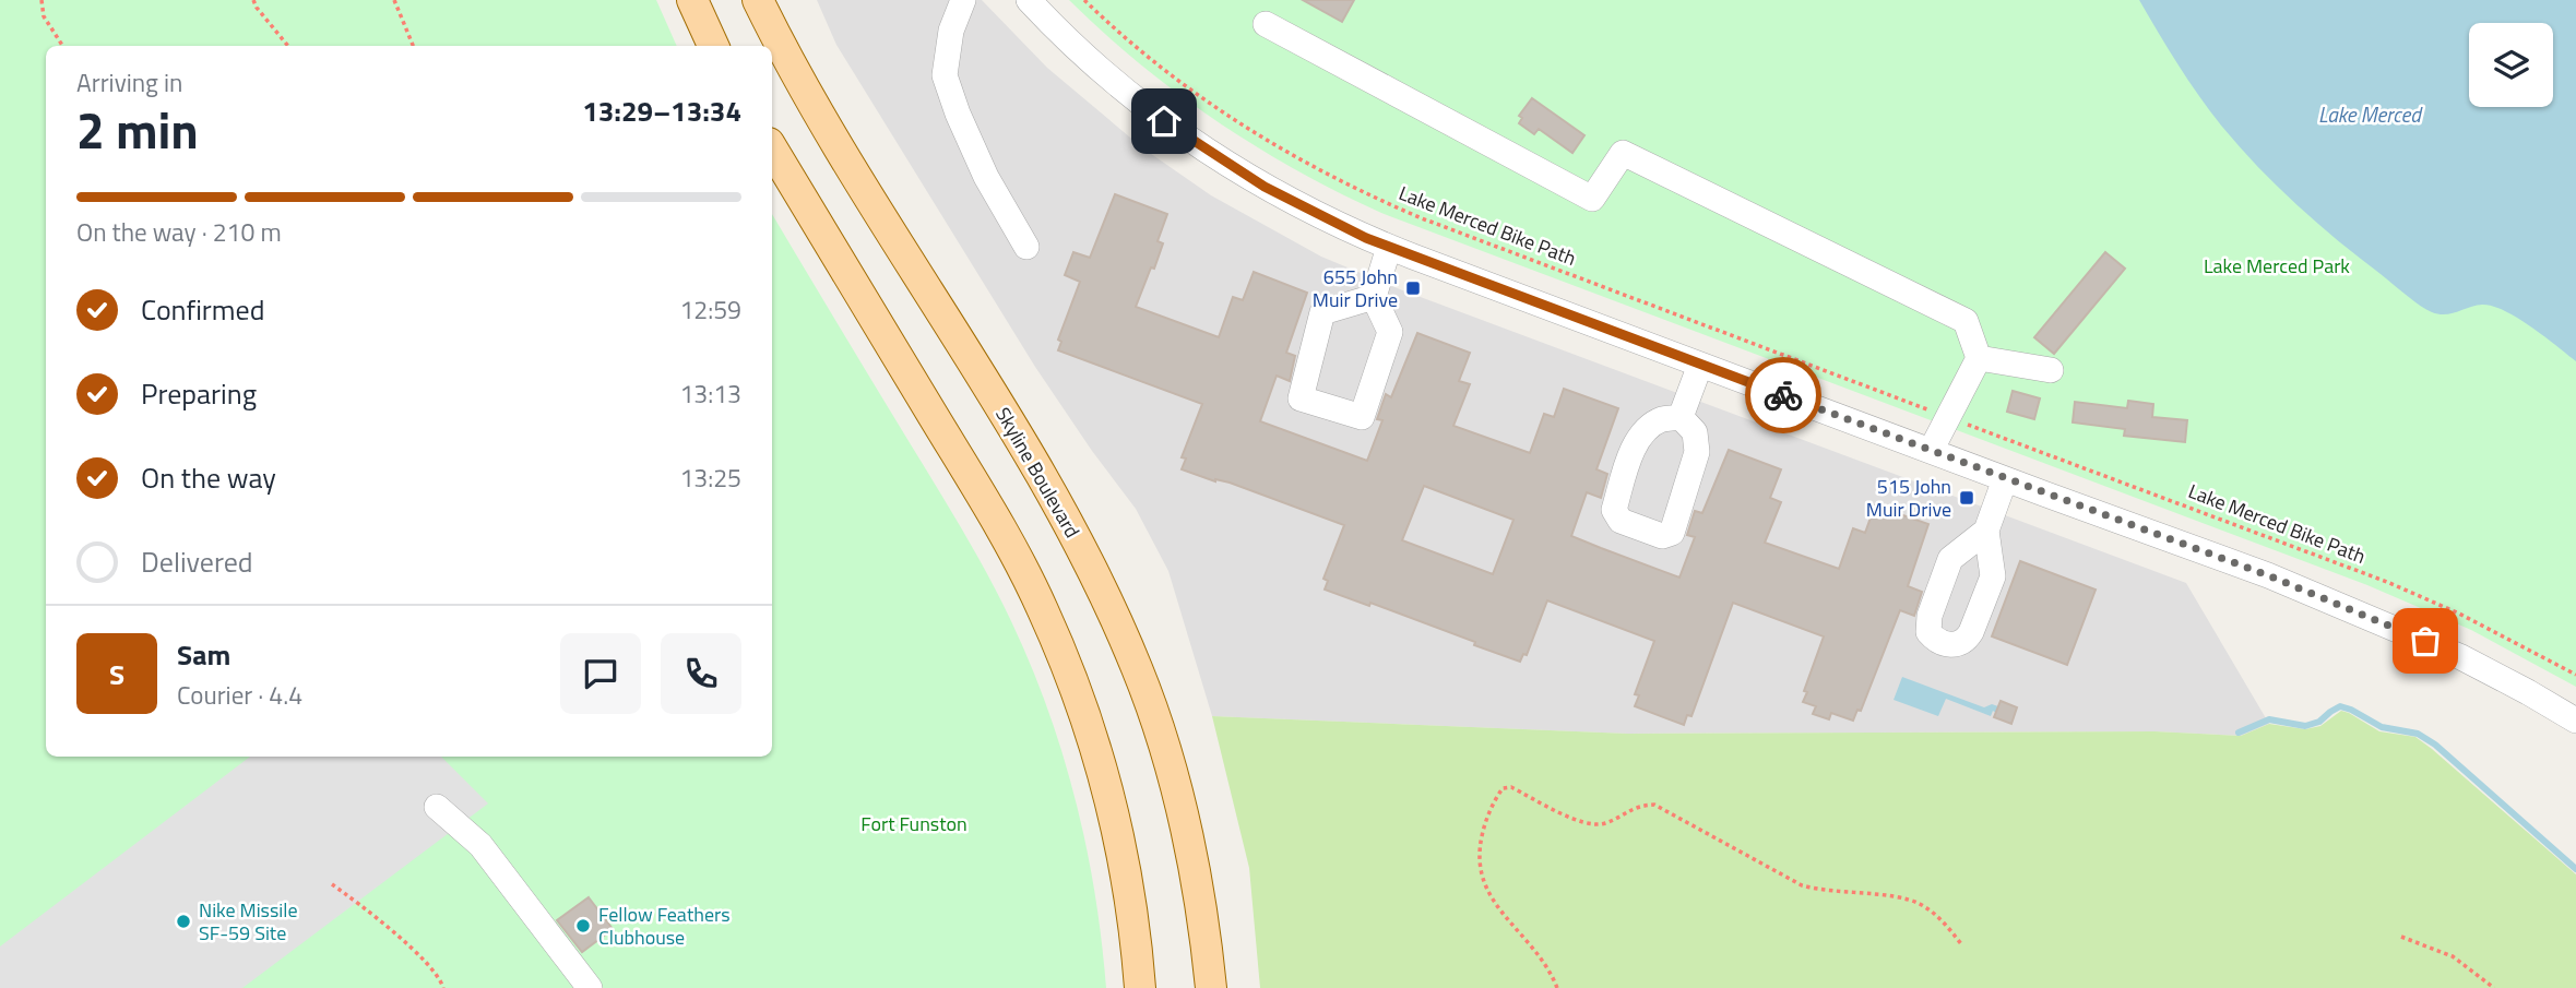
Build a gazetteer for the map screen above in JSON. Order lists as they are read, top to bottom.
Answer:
{
  "streets": {
    "main road": ["Skyline Boulevard"],
    "path": ["Lake Merced Bike Path"]
  },
  "water": ["Lake Merced"],
  "parks": ["Lake Merced Park", "Fort Funston"],
  "places": {
    "transit": ["655 John Muir Drive", "515 John Muir Drive"],
    "other": ["Nike Missile SF-59 Site", "Fellow Feathers Clubhouse"]
  },
  "page": {
    "heading": ["2 min", "Arriving in", "13:29–13:34"],
    "panel": ["Sam", "Courier · 4.4"],
    "bar": "On the way · 210 m",
    "list": [
      ["Confirmed", "12:59"],
      ["Preparing", "13:13"],
      ["On the way", "13:25"],
      "Delivered"
    ],
    "round": "S"
  }
}
